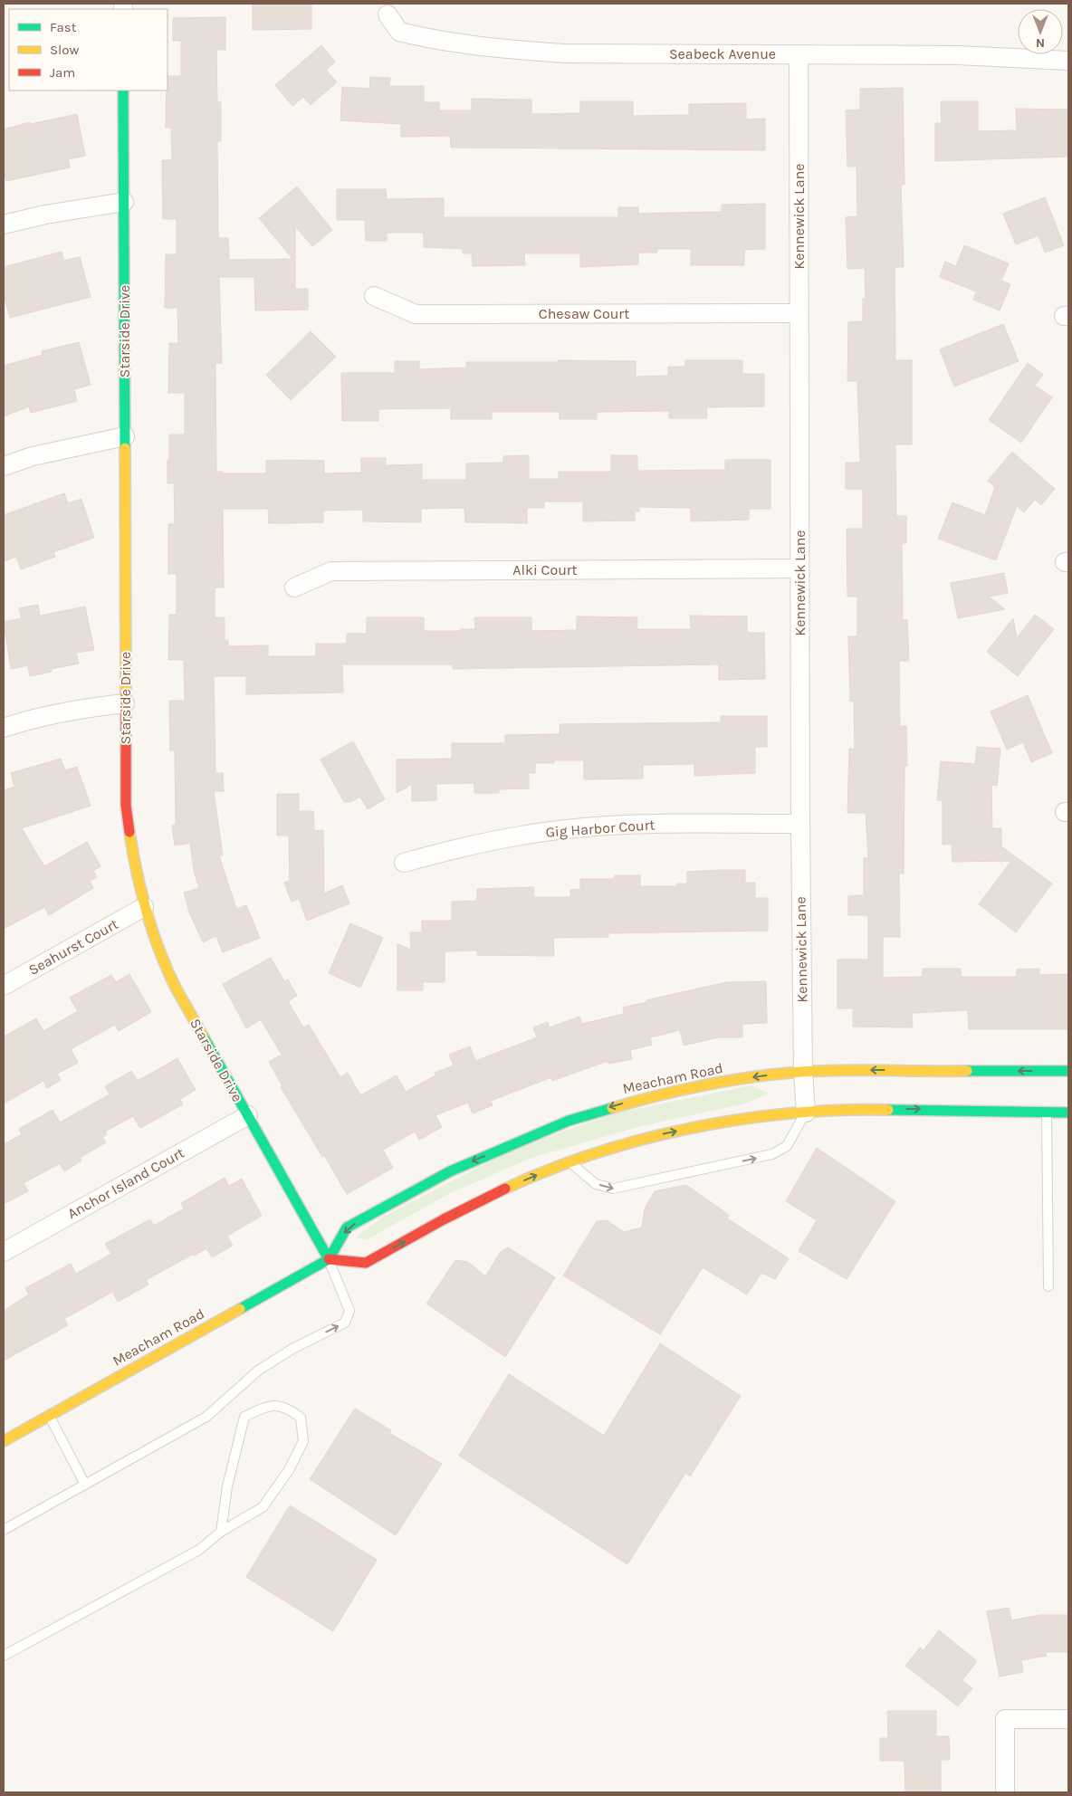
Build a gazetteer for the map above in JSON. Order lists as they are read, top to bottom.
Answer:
{
  "streets": {
    "street": [
      "Seabeck Avenue",
      "Kennewick Lane",
      "Chesaw Court",
      "Starside Drive",
      "Alki Court",
      "Gig Harbor Court",
      "Seahurst Court",
      "Meacham Road",
      "Anchor Island Court"
    ]
  },
  "crossings": [
    ["Seabeck Avenue", "Kennewick Lane"],
    ["Kennewick Lane", "Chesaw Court"],
    ["Kennewick Lane", "Alki Court"],
    ["Kennewick Lane", "Gig Harbor Court"],
    ["Kennewick Lane", "Meacham Road"],
    ["Starside Drive", "Seahurst Court"],
    ["Starside Drive", "Meacham Road"],
    ["Starside Drive", "Anchor Island Court"]
  ],
  "legend": ["Fast", "Slow", "Jam"],
  "north": "bottom"
}
